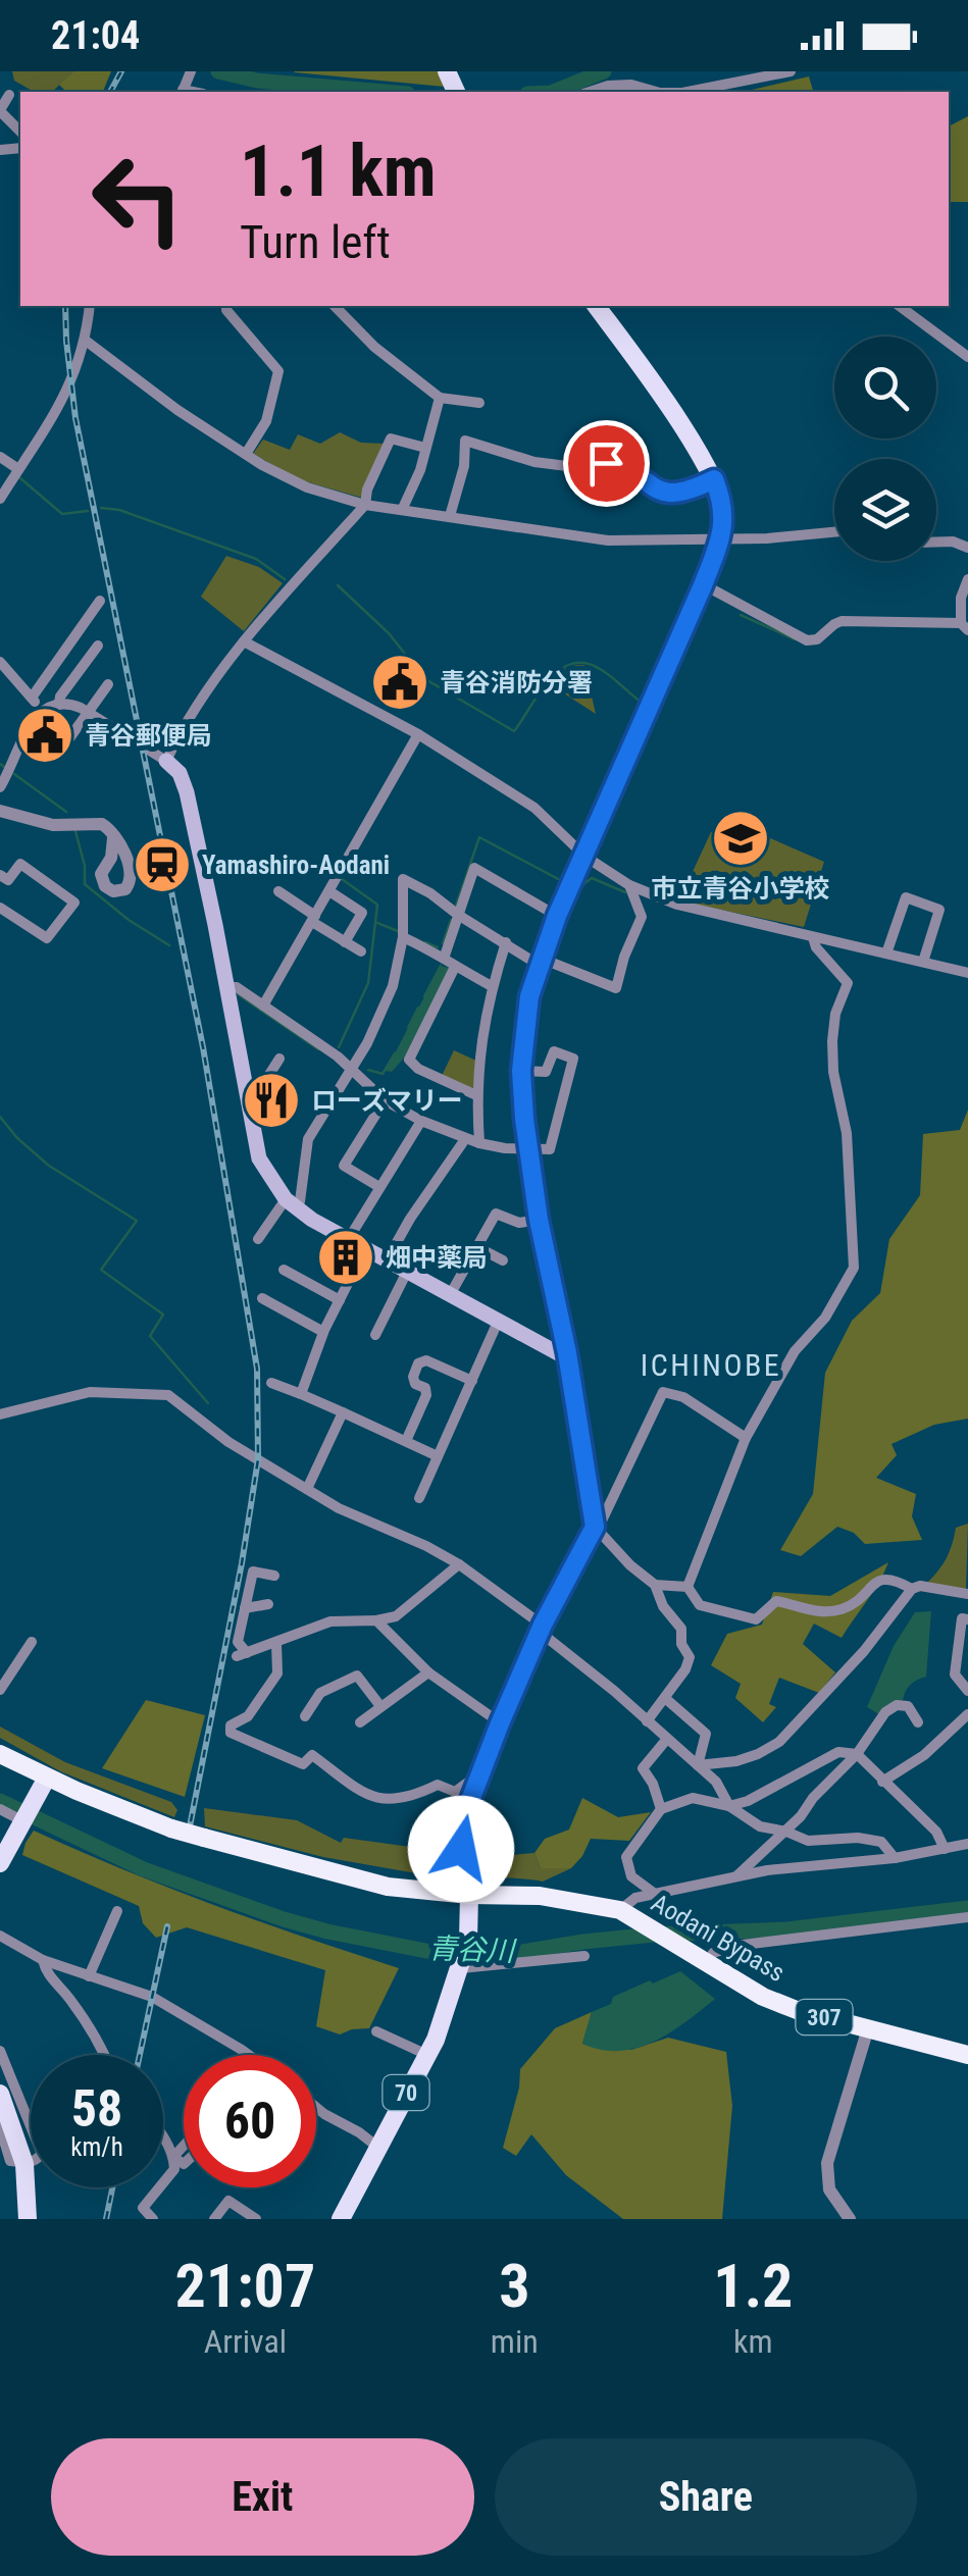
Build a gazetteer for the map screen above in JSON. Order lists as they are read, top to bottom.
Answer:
{
  "streets": {
    "highway": ["Aodani Bypass", "307"],
    "main road": ["70"]
  },
  "crossings": [
    ["Aodani Bypass", "307"],
    ["307", "70"]
  ],
  "districts": ["ICHINOBE"],
  "water": ["青谷川"],
  "places": {
    "public building": ["青谷消防分署", "青谷郵便局"],
    "school or university": ["市立青谷小学校"],
    "station": ["Yamashiro-Aodani"],
    "restaurant": ["ローズマリー"],
    "building": ["畑中薬局"]
  },
  "page": {
    "status": "21:04",
    "turn": ["1.1 km", "Turn left"],
    "speed": "58 km/h",
    "limit": "60",
    "eta": [
      "21:07",
      "Arrival",
      "3",
      "min",
      "1.2",
      "km"
    ],
    "buttons": ["Exit", "Share"]
  }
}
